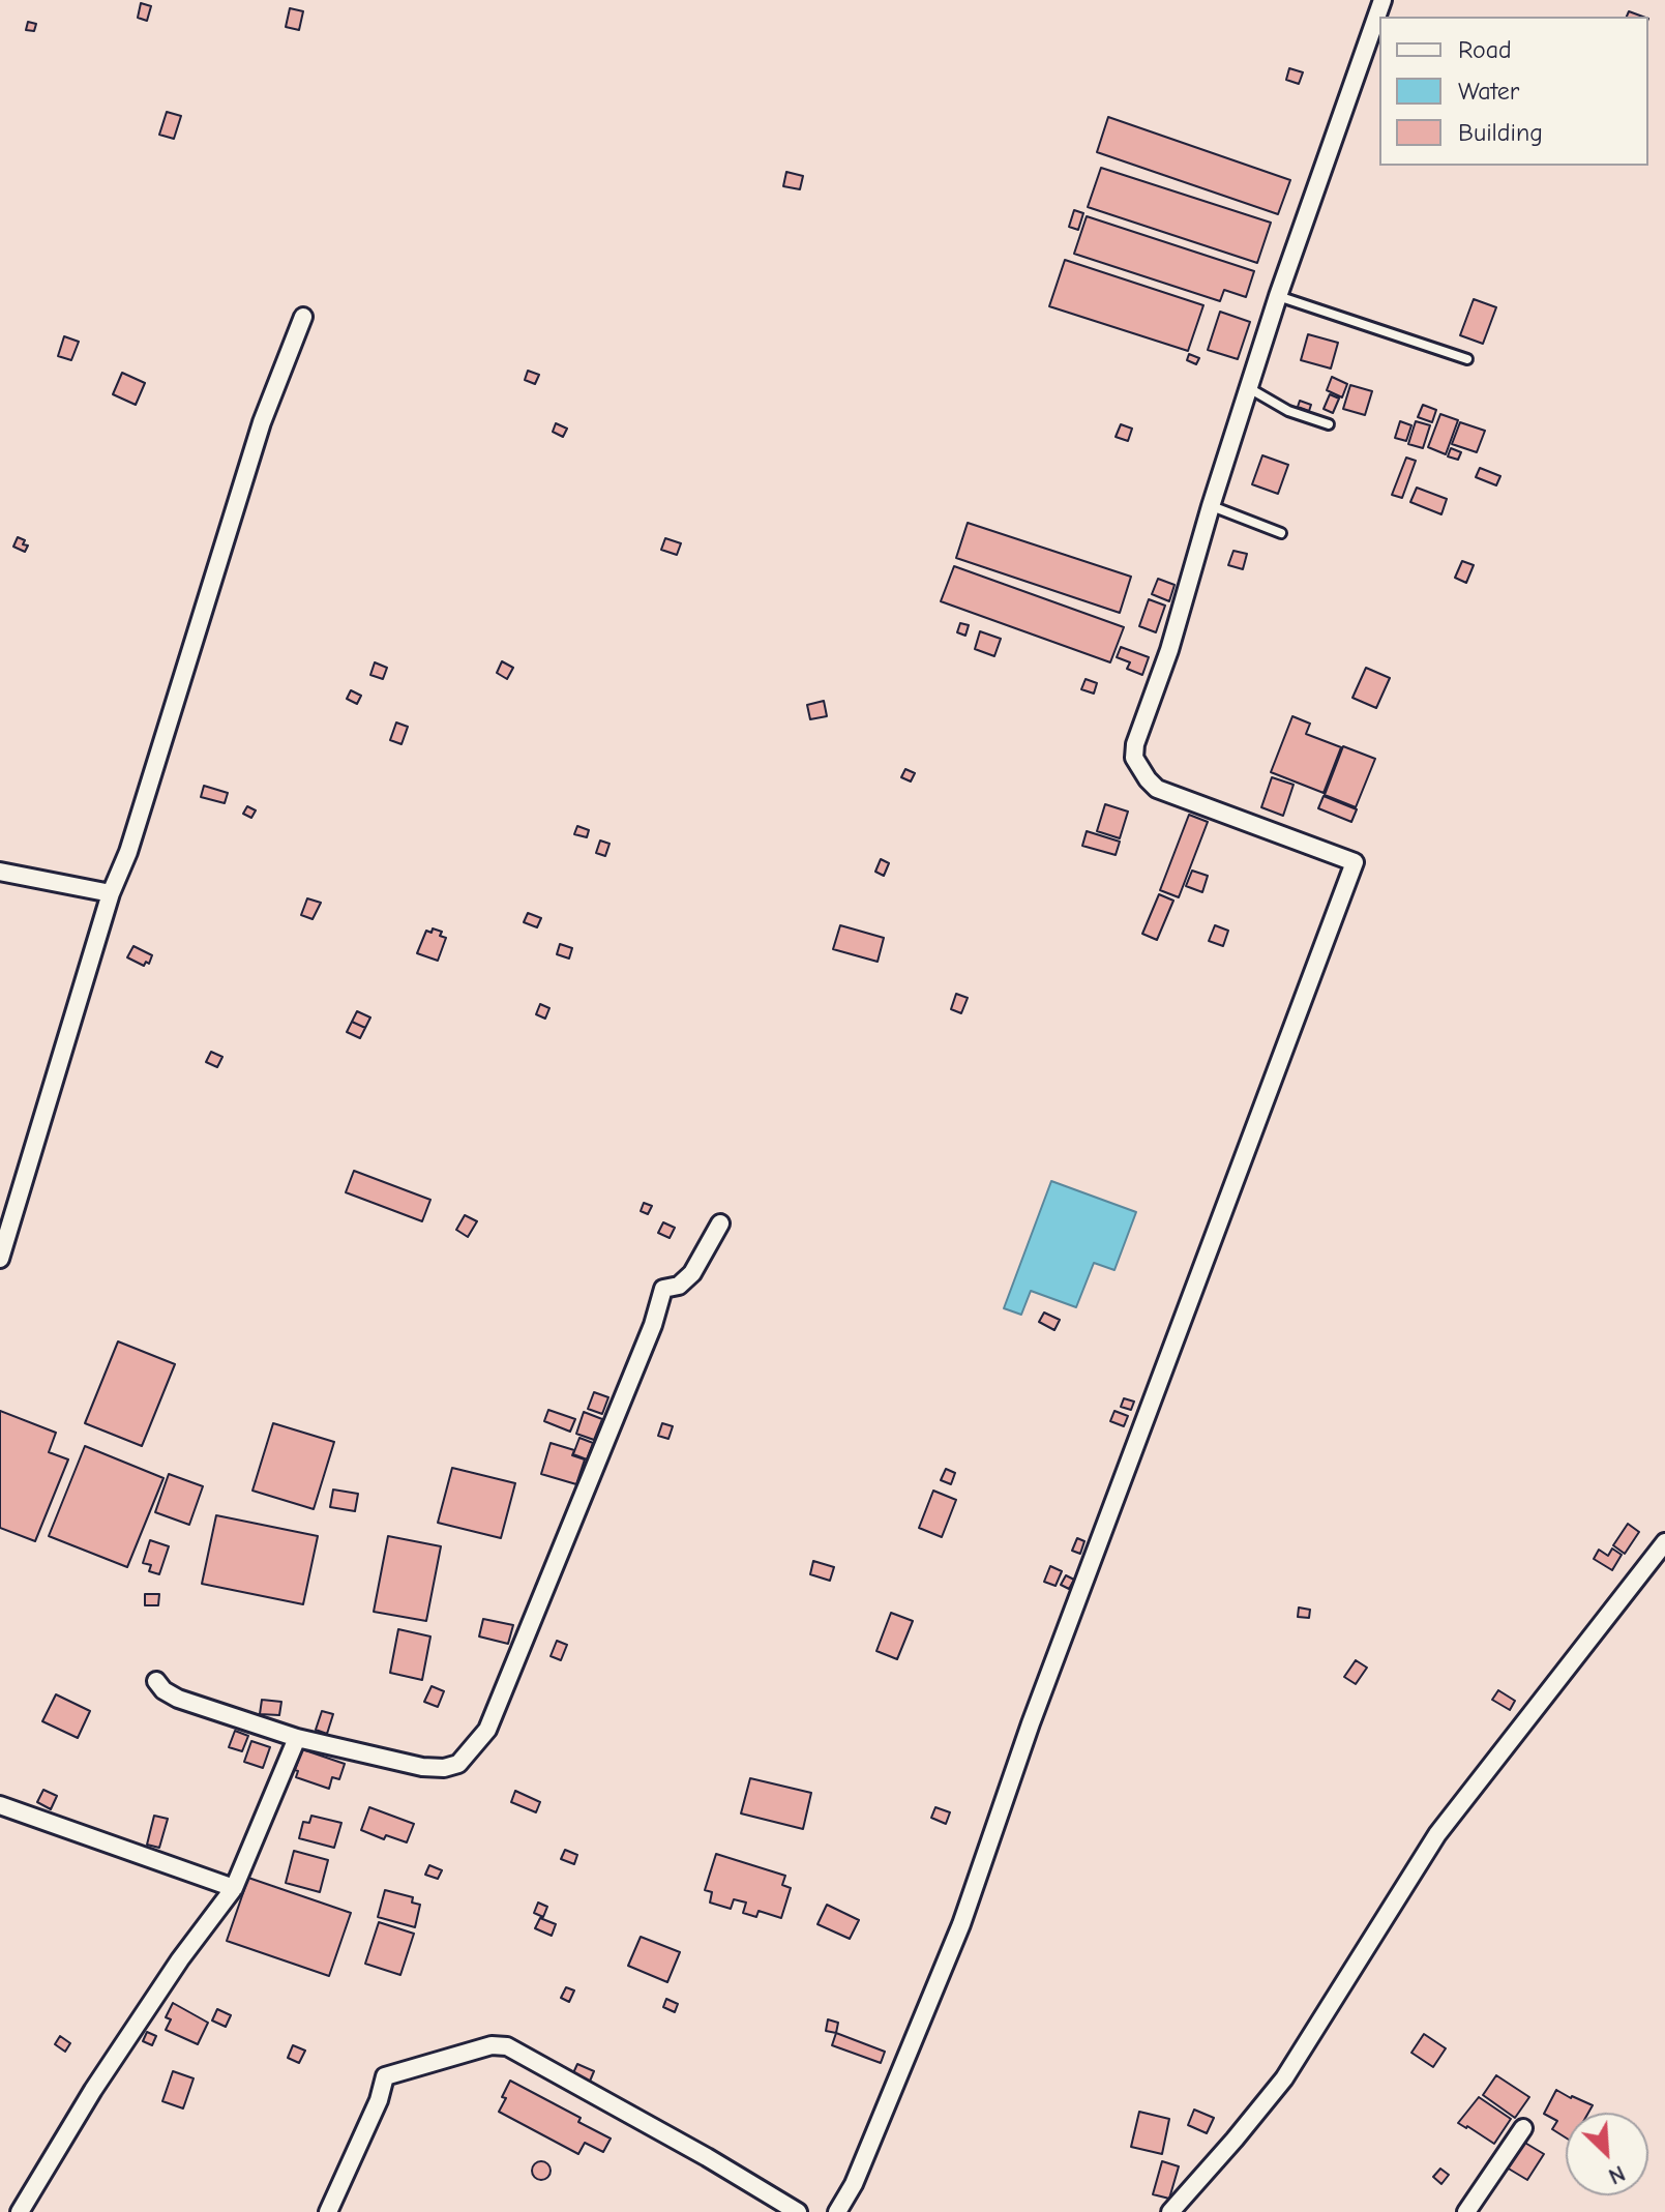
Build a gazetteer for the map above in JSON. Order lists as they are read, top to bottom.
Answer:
{
  "legend": ["Road", "Water", "Building"],
  "north": "bottom right"
}
